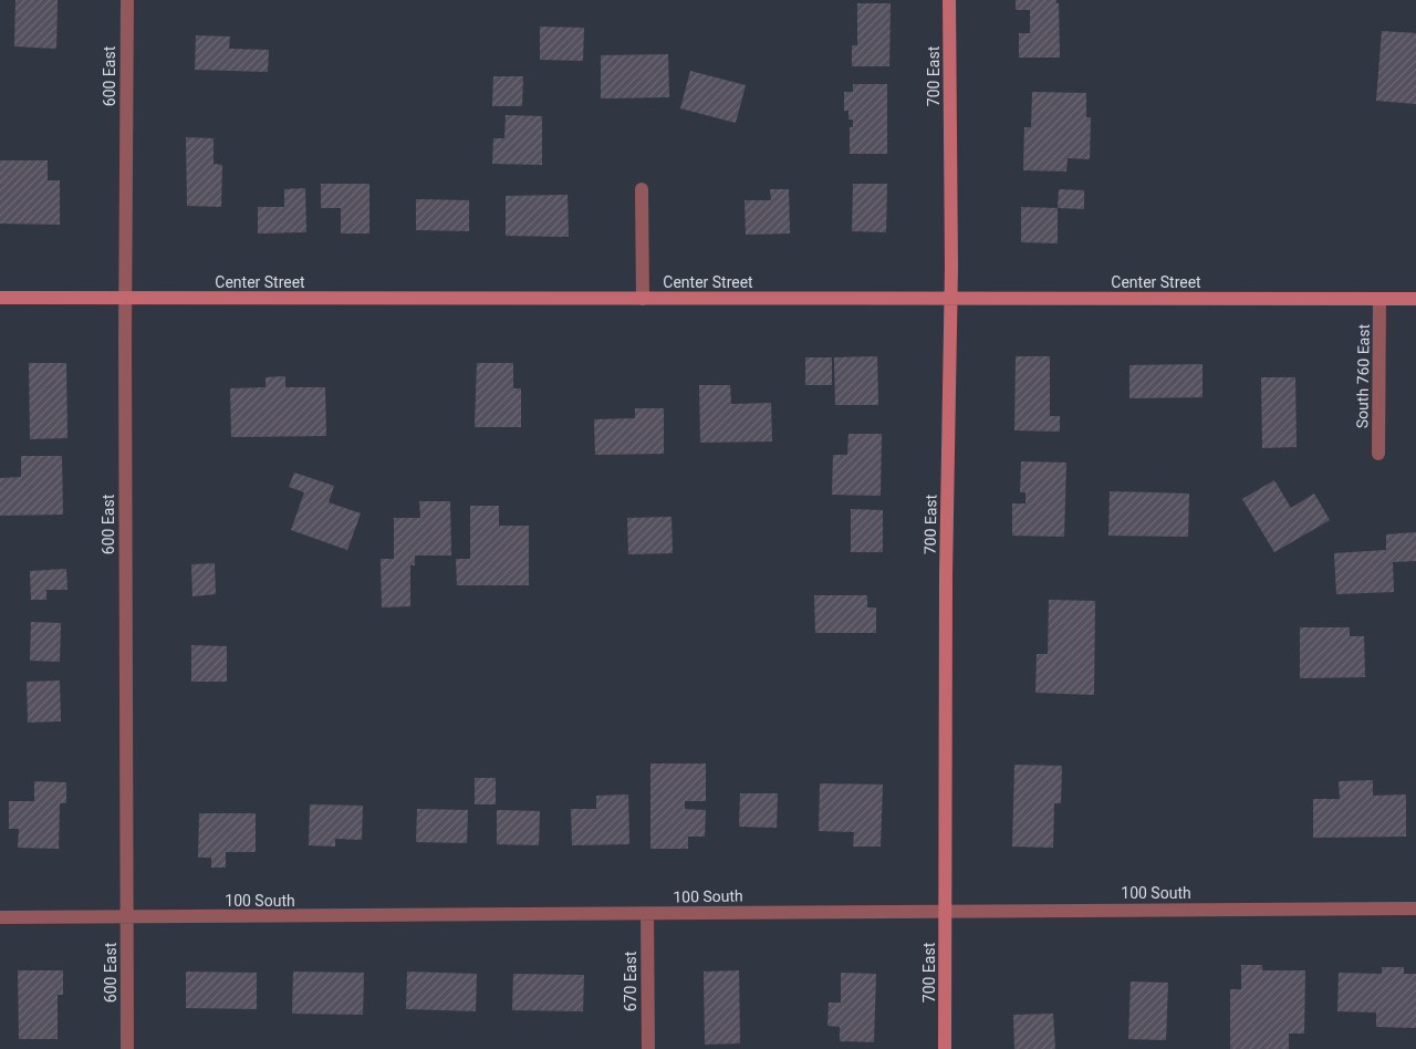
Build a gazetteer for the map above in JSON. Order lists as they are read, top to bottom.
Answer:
{
  "streets": {
    "street": [
      "600 East",
      "700 East",
      "Center Street",
      "South 760 East",
      "100 South",
      "670 East"
    ]
  },
  "crossings": [
    ["600 East", "Center Street"],
    ["600 East", "100 South"],
    ["700 East", "Center Street"],
    ["700 East", "100 South"],
    ["Center Street", "South 760 East"],
    ["100 South", "670 East"]
  ]
}
